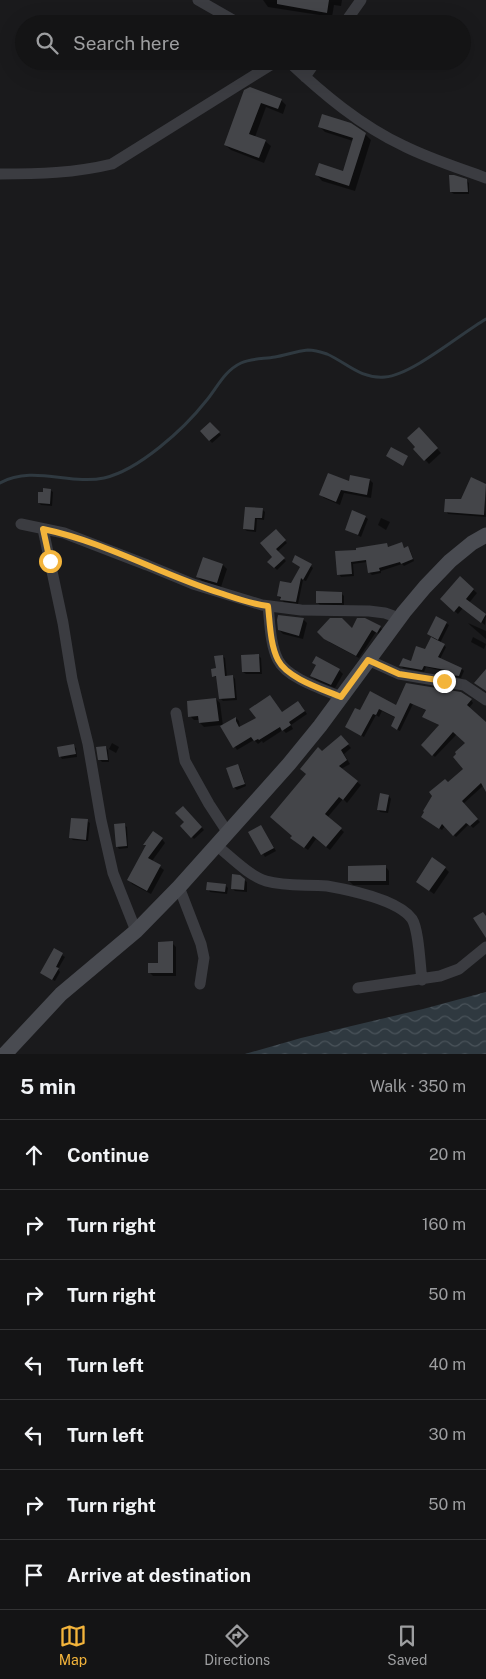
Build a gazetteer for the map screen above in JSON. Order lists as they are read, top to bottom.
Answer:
{
  "page": {
    "search": "Search here",
    "heading": ["5 min", "Walk · 350 m"],
    "list": [
      ["Continue", "20 m"],
      ["Turn right", "160 m"],
      ["Turn right", "50 m"],
      ["Turn left", "40 m"],
      ["Turn left", "30 m"],
      ["Turn right", "50 m"],
      "Arrive at destination"
    ],
    "nav": ["Map", "Directions", "Saved"]
  }
}
